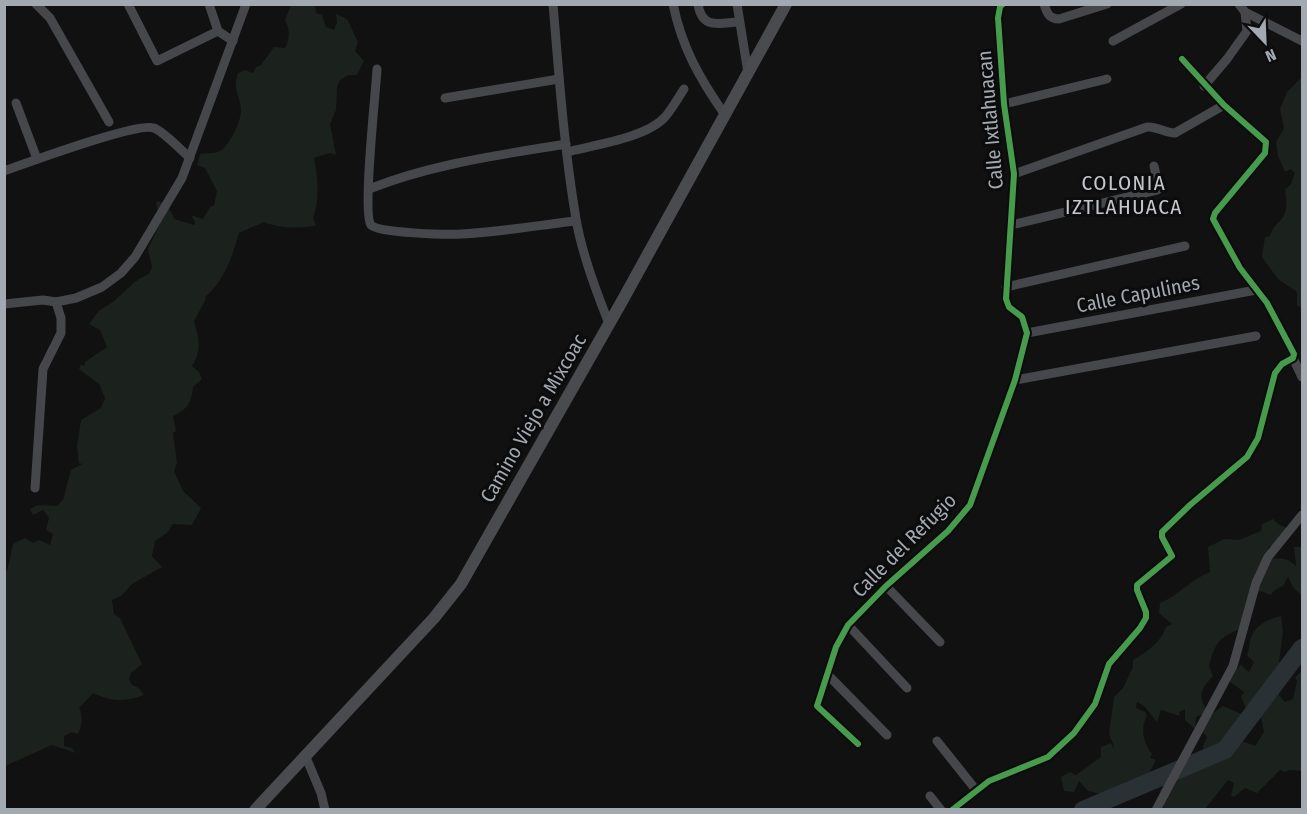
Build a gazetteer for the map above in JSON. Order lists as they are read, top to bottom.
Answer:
{
  "streets": {
    "main road": ["Camino Viejo a Mixcoac"],
    "street": ["Calle Ixtlahuacan", "Calle Capulines", "Calle del Refugio"]
  },
  "crossings": [
    ["Calle Ixtlahuacan", "Calle Capulines"],
    ["Calle Ixtlahuacan", "Calle del Refugio"],
    ["Calle Capulines", "Calle del Refugio"]
  ],
  "districts": ["COLONIA IZTLAHUACA"],
  "north": "bottom right"
}
